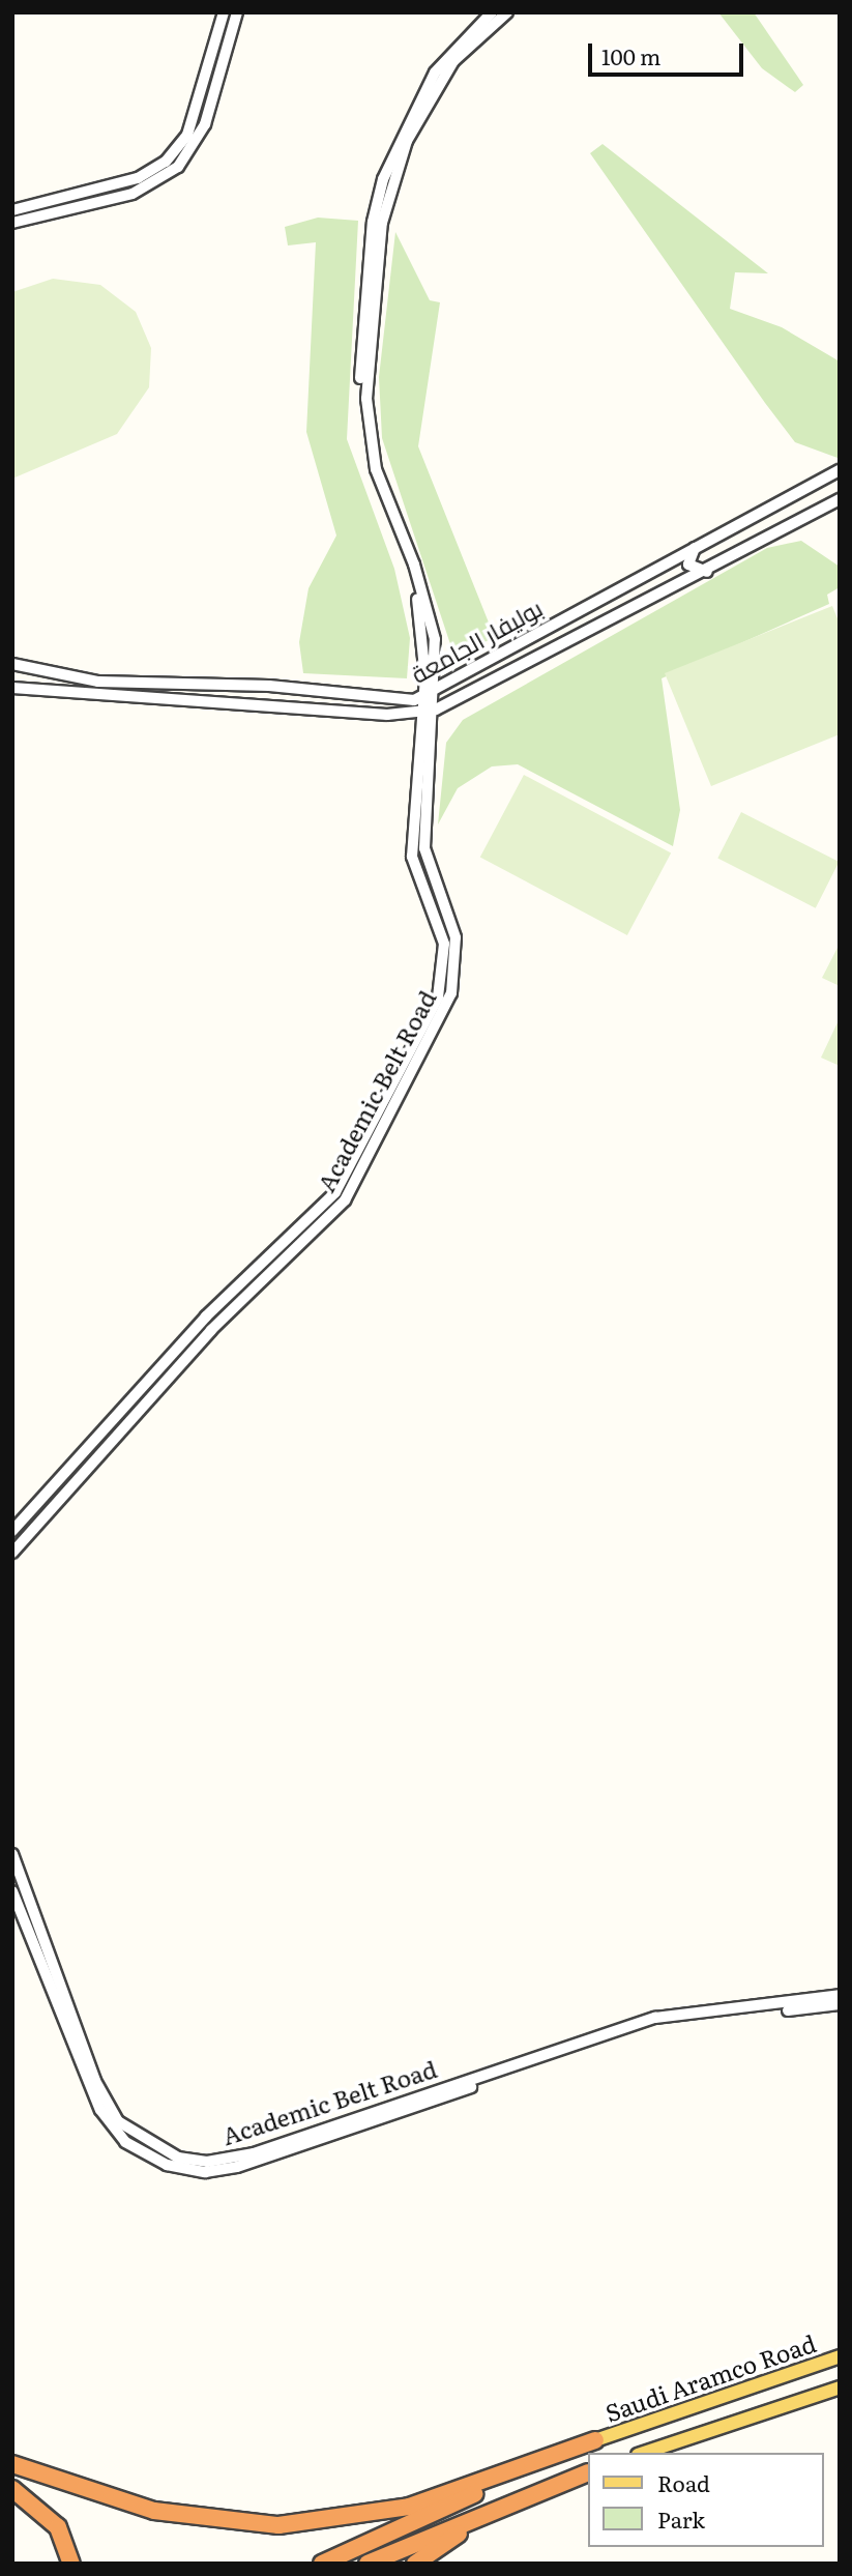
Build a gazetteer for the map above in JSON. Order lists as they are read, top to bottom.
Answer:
{
  "streets": {
    "main road": ["Saudi Aramco Road"],
    "street": ["بوليفار الجامعة", "Academic Belt Road"]
  },
  "crossings": [
    ["بوليفار الجامعة", "Academic Belt Road"]
  ],
  "legend": ["Road", "Park"],
  "scale_bar": "100 m"
}
